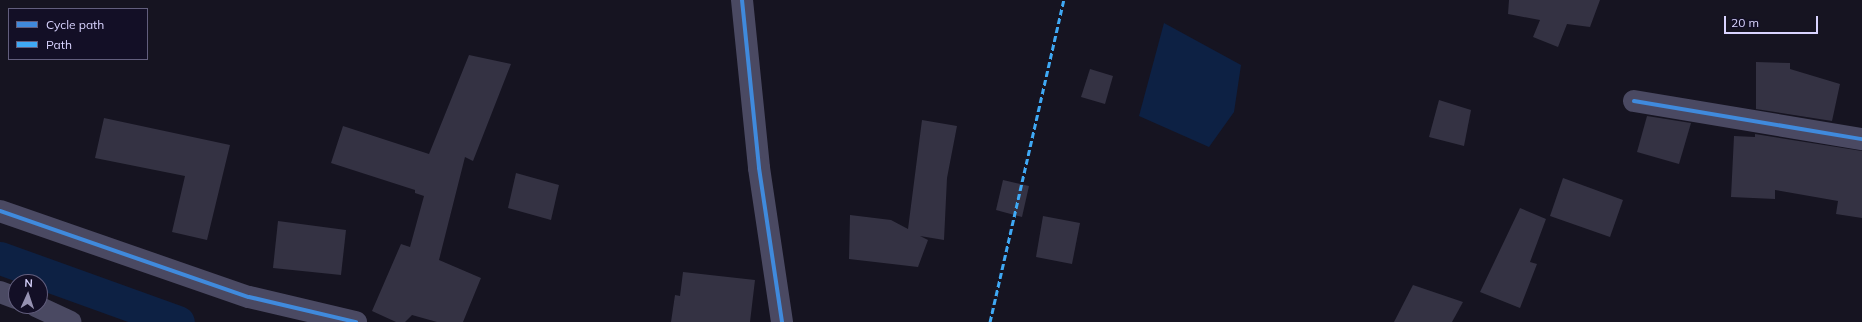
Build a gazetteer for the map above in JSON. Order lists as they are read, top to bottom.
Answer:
{
  "legend": ["Cycle path", "Path"],
  "scale_bar": "20 m",
  "north": "top"
}
